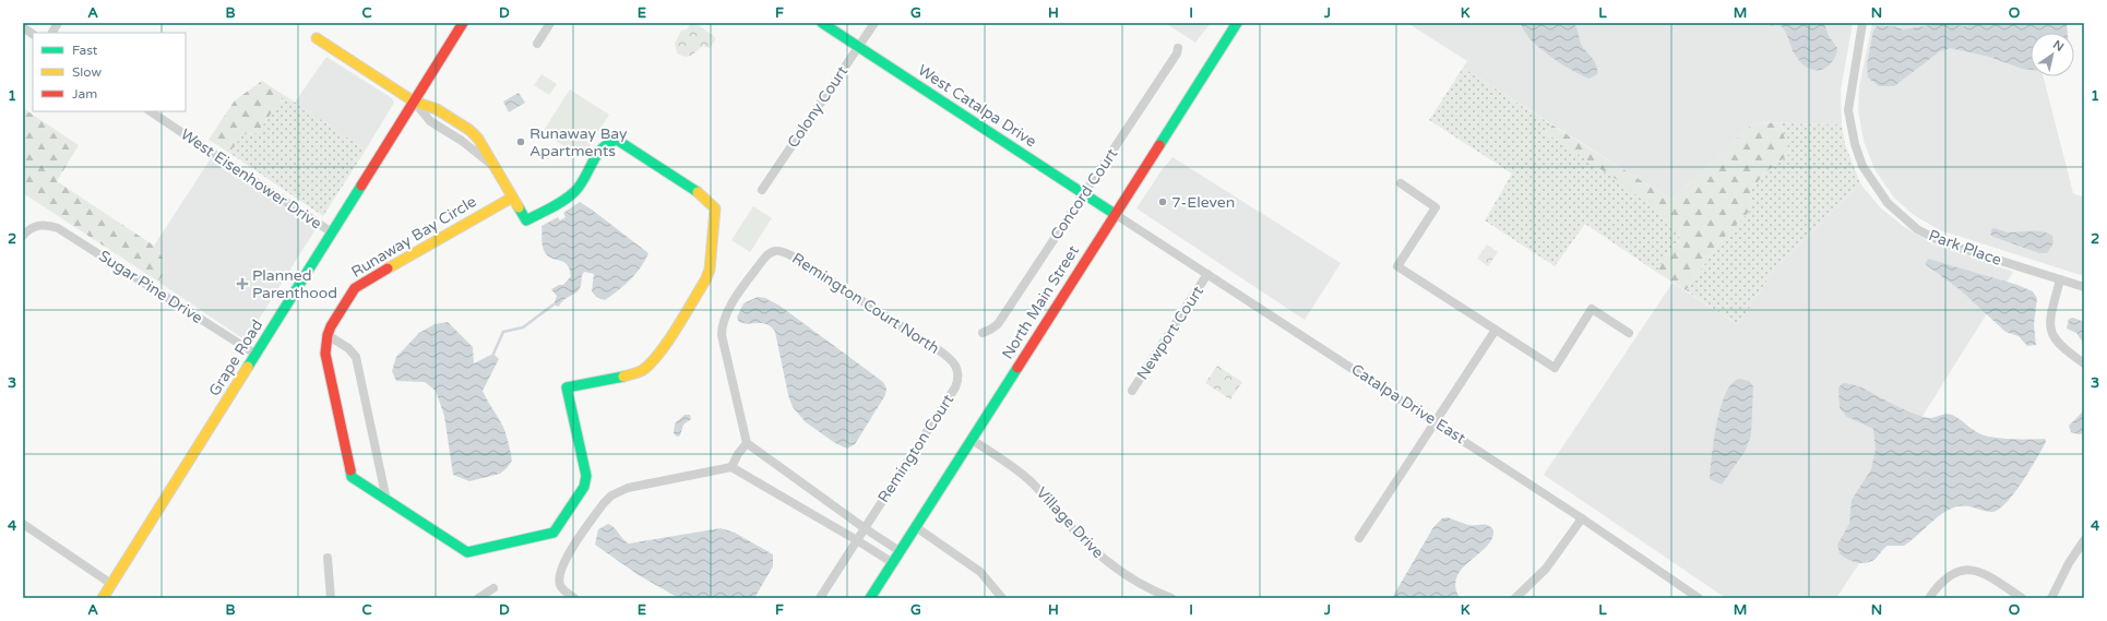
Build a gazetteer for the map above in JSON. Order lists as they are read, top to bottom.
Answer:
{
  "streets": {
    "street": [
      "West Catalpa Drive",
      "Colony Court",
      "West Eisenhower Drive",
      "Concord Court",
      "Runaway Bay Circle",
      "Park Place",
      "Sugar Pine Drive",
      "North Main Street",
      "Remington Court North",
      "Newport Court",
      "Grape Road",
      "Catalpa Drive East",
      "Remington Court",
      "Village Drive"
    ]
  },
  "crossings": [
    ["West Catalpa Drive", "Colony Court"],
    ["West Catalpa Drive", "Concord Court"],
    ["West Catalpa Drive", "North Main Street"],
    ["West Catalpa Drive", "Catalpa Drive East"],
    ["West Eisenhower Drive", "Grape Road"],
    ["Runaway Bay Circle", "Grape Road"],
    ["Sugar Pine Drive", "Grape Road"],
    ["North Main Street", "Catalpa Drive East"],
    ["North Main Street", "Village Drive"],
    ["Remington Court North", "Remington Court"],
    ["Newport Court", "Catalpa Drive East"]
  ],
  "places": {
    "other": ["Runaway Bay Apartments", "7-Eleven"],
    "health": ["Planned Parenthood"]
  },
  "legend": ["Fast", "Slow", "Jam"],
  "north": "top right",
  "grid": {
    "columns": [
      "A",
      "B",
      "C",
      "D",
      "E",
      "F",
      "G",
      "H",
      "I",
      "J",
      "K",
      "L",
      "M",
      "N",
      "O"
    ],
    "rows": [
      "1",
      "2",
      "3",
      "4"
    ]
  }
}
